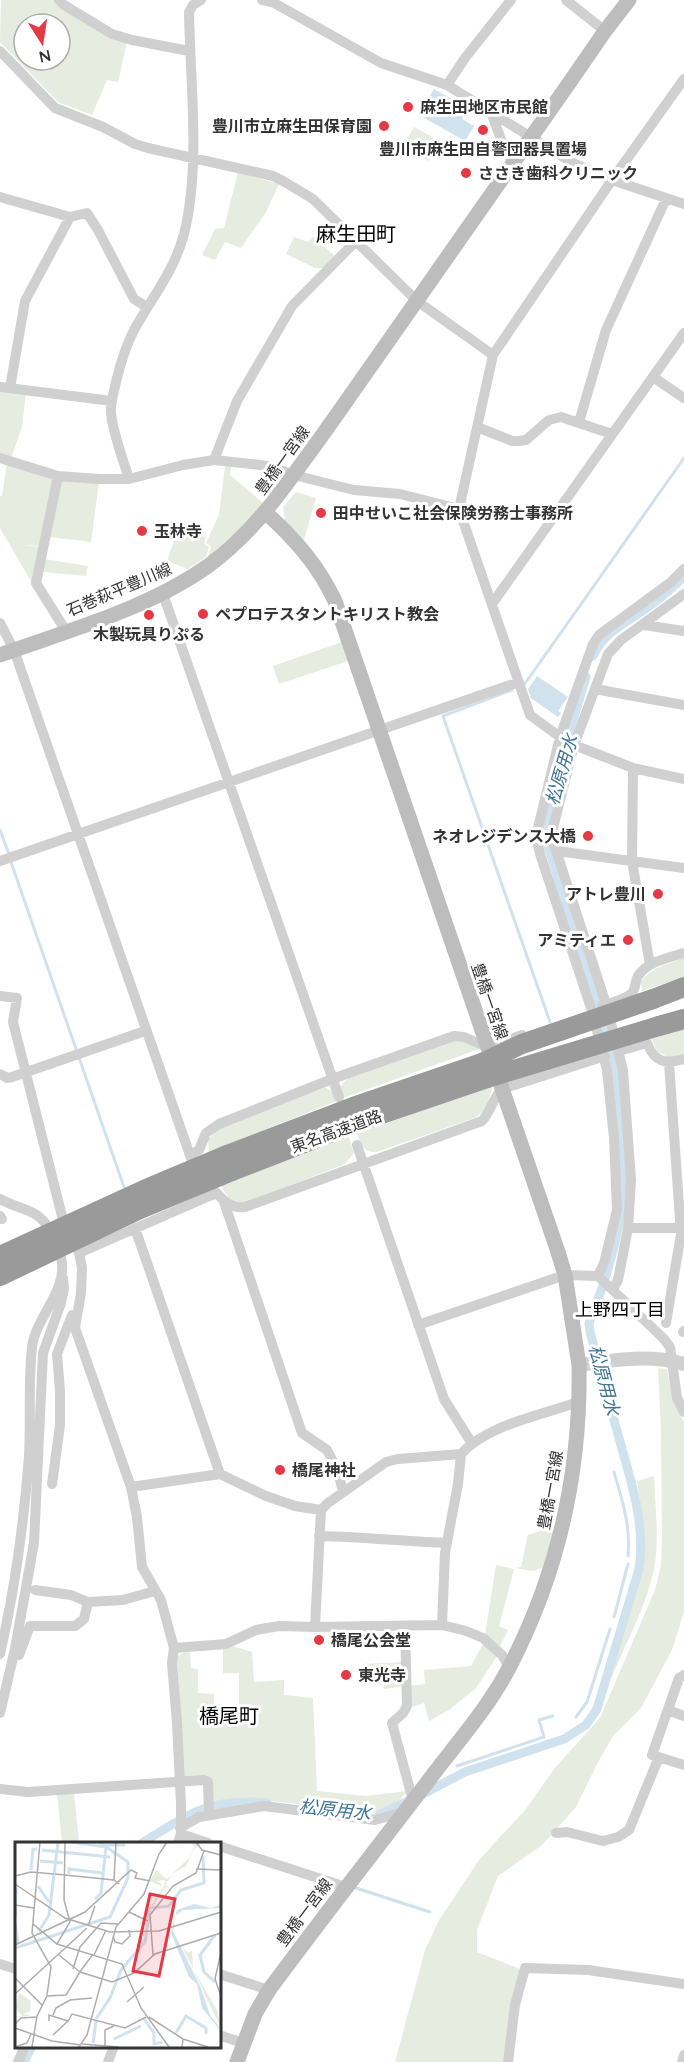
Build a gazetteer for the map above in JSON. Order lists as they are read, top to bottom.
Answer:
{
  "streets": {
    "highway": ["東名高速道路"],
    "main road": ["豊橋一宮線", "石巻萩平豊川線"]
  },
  "crossings": [
    ["豊橋一宮線", "石巻萩平豊川線"],
    ["豊橋一宮線", "東名高速道路"]
  ],
  "districts": ["麻生田町", "上野四丁目", "橋尾町"],
  "water": ["松原用水"],
  "places": [
    "麻生田地区市民館",
    "豊川市立麻生田保育園",
    "豊川市麻生田自警団器具置場",
    "ささき歯科クリニック",
    "田中せいこ社会保険労務士事務所",
    "玉林寺",
    "ペプロテスタントキリスト教会",
    "木製玩具りぷる",
    "ネオレジデンス大橋",
    "アトレ豊川",
    "アミティエ",
    "橋尾神社",
    "橋尾公会堂",
    "東光寺"
  ],
  "north": "bottom"
}
